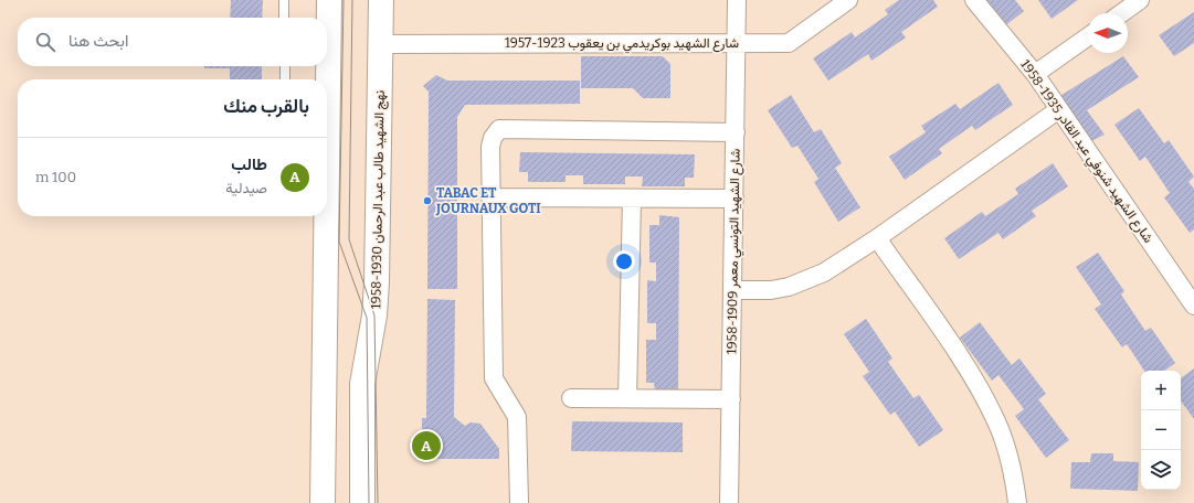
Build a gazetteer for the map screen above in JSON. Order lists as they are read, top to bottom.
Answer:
{
  "streets": {
    "main road": ["نهج الشهيد طالب عبد الرحمان 1930-1958"],
    "street": ["شارع الشهيد بوكريدمي بن يعقوب 1923-1957", "شارع الشهيد شنوفي عبد القادر 1935-1958", "شارع الشهيد التونسي معمر 1909-1958"]
  },
  "crossings": [
    ["شارع الشهيد بوكريدمي بن يعقوب 1923-1957", "نهج الشهيد طالب عبد الرحمان 1930-1958"],
    ["شارع الشهيد بوكريدمي بن يعقوب 1923-1957", "شارع الشهيد التونسي معمر 1909-1958"]
  ],
  "places": ["TABAC ET JOURNAUX GOTI"],
  "north": "left",
  "page": {
    "search": "ابحث هنا",
    "heading": "بالقرب منك",
    "list": [
      {
        "mark": "A",
        "name": "طالب",
        "note": "صيدلية",
        "value": "100 m"
      }
    ],
    "map_buttons": ["+", "−"],
    "pins": "A"
  }
}
